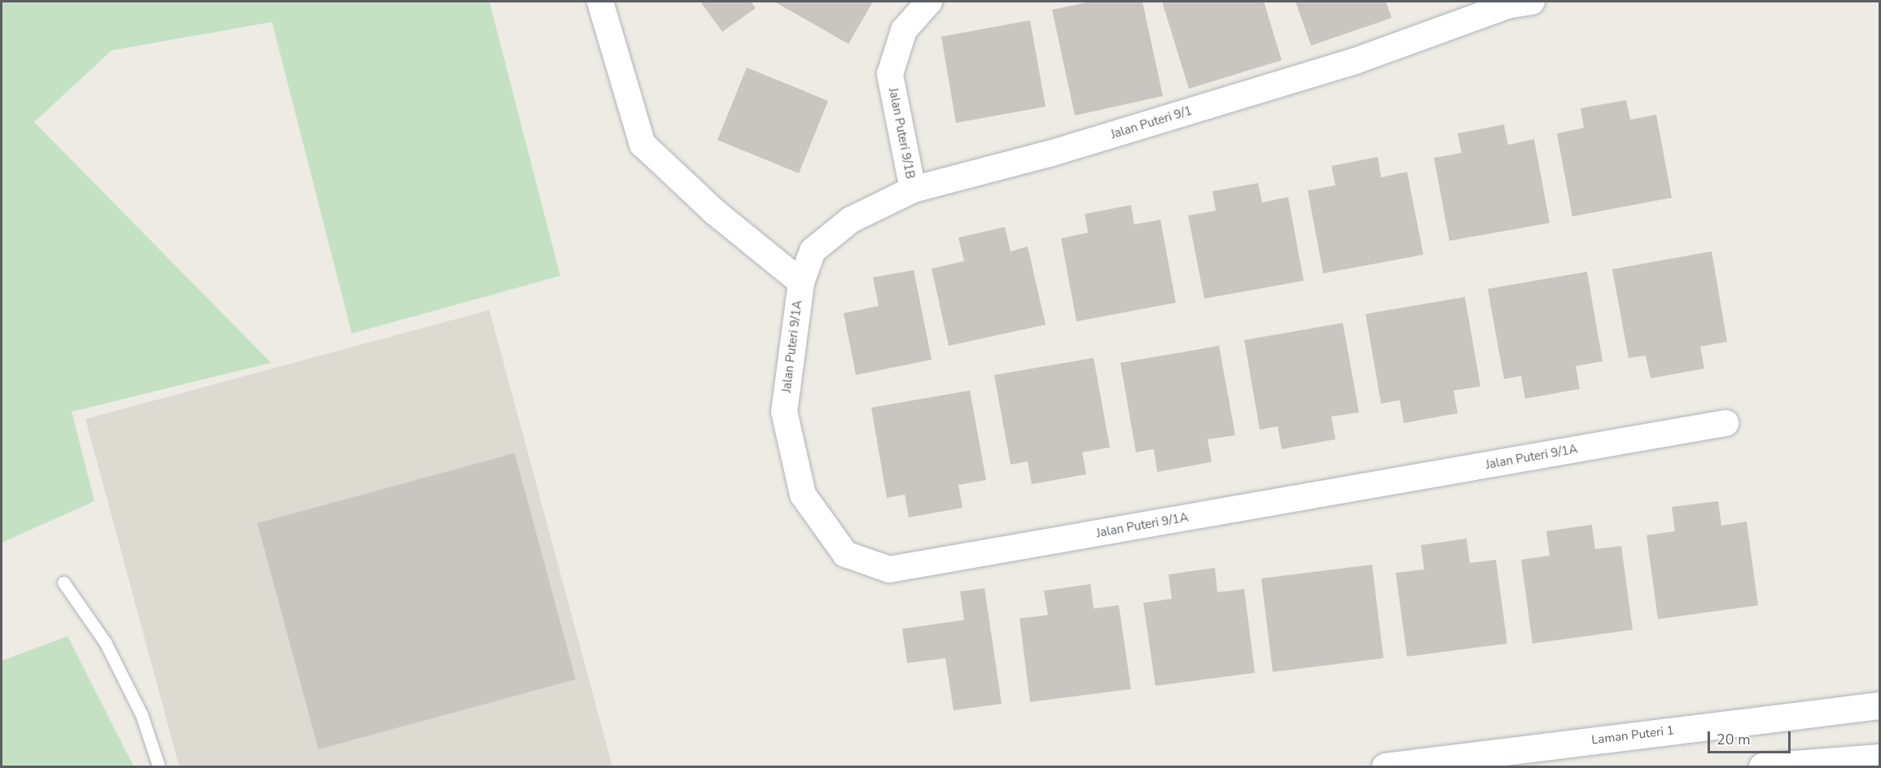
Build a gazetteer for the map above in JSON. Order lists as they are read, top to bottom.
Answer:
{
  "streets": {
    "main road": ["Laman Puteri 1"],
    "street": ["Jalan Puteri 9/1", "Jalan Puteri 9/1B", "Jalan Puteri 9/1A"]
  },
  "crossings": [
    ["Jalan Puteri 9/1", "Jalan Puteri 9/1B"],
    ["Jalan Puteri 9/1", "Jalan Puteri 9/1A"]
  ],
  "scale_bar": "20 m"
}
